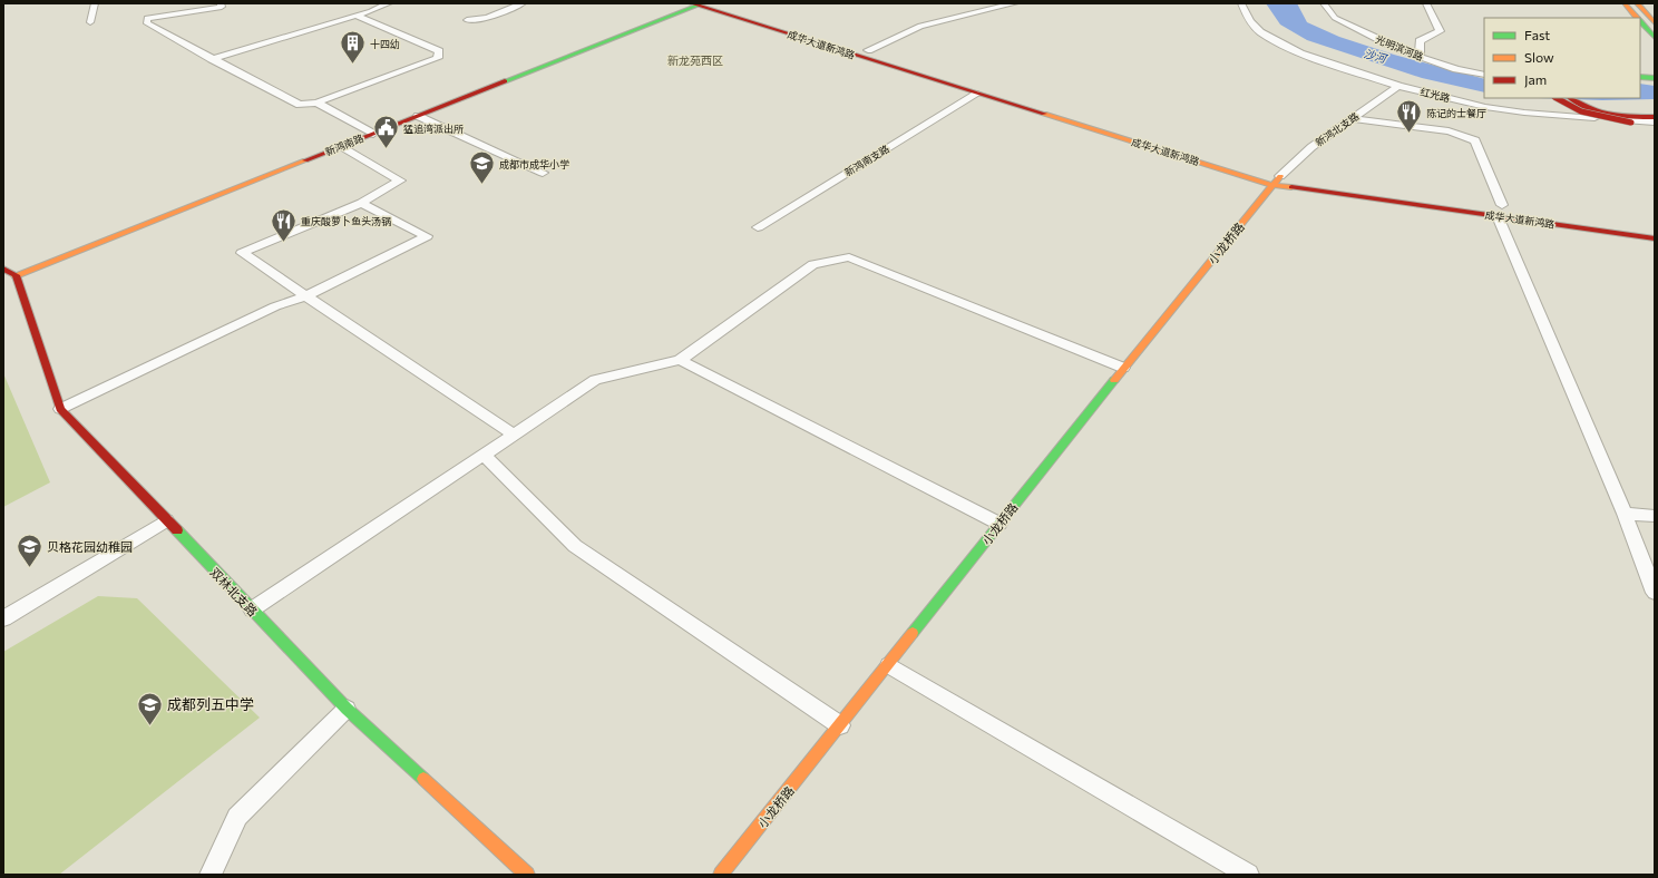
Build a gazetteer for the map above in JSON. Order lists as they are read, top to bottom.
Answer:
{
  "streets": {
    "main road": [
      "成华大道新鸿路",
      "新鸿南路",
      "小龙桥路",
      "双林北支路"
    ],
    "street": [
      "光明滨河路",
      "红光路",
      "新鸿北支路",
      "新鸿南支路"
    ]
  },
  "crossings": [
    ["成华大道新鸿路", "新鸿南路"],
    ["成华大道新鸿路", "新鸿南支路"],
    ["成华大道新鸿路", "小龙桥路"],
    ["红光路", "新鸿北支路"],
    ["新鸿北支路", "小龙桥路"],
    ["新鸿南路", "双林北支路"]
  ],
  "districts": ["新龙苑西区"],
  "water": ["沙河"],
  "places": {
    "building": ["十四幼"],
    "restaurant": ["陈记的士餐厅", "重庆酸萝卜鱼头汤锅"],
    "public building": ["猛追湾派出所"],
    "school or university": ["成都市成华小学", "贝格花园幼稚园", "成都列五中学"]
  },
  "legend": ["Fast", "Slow", "Jam"]
}
